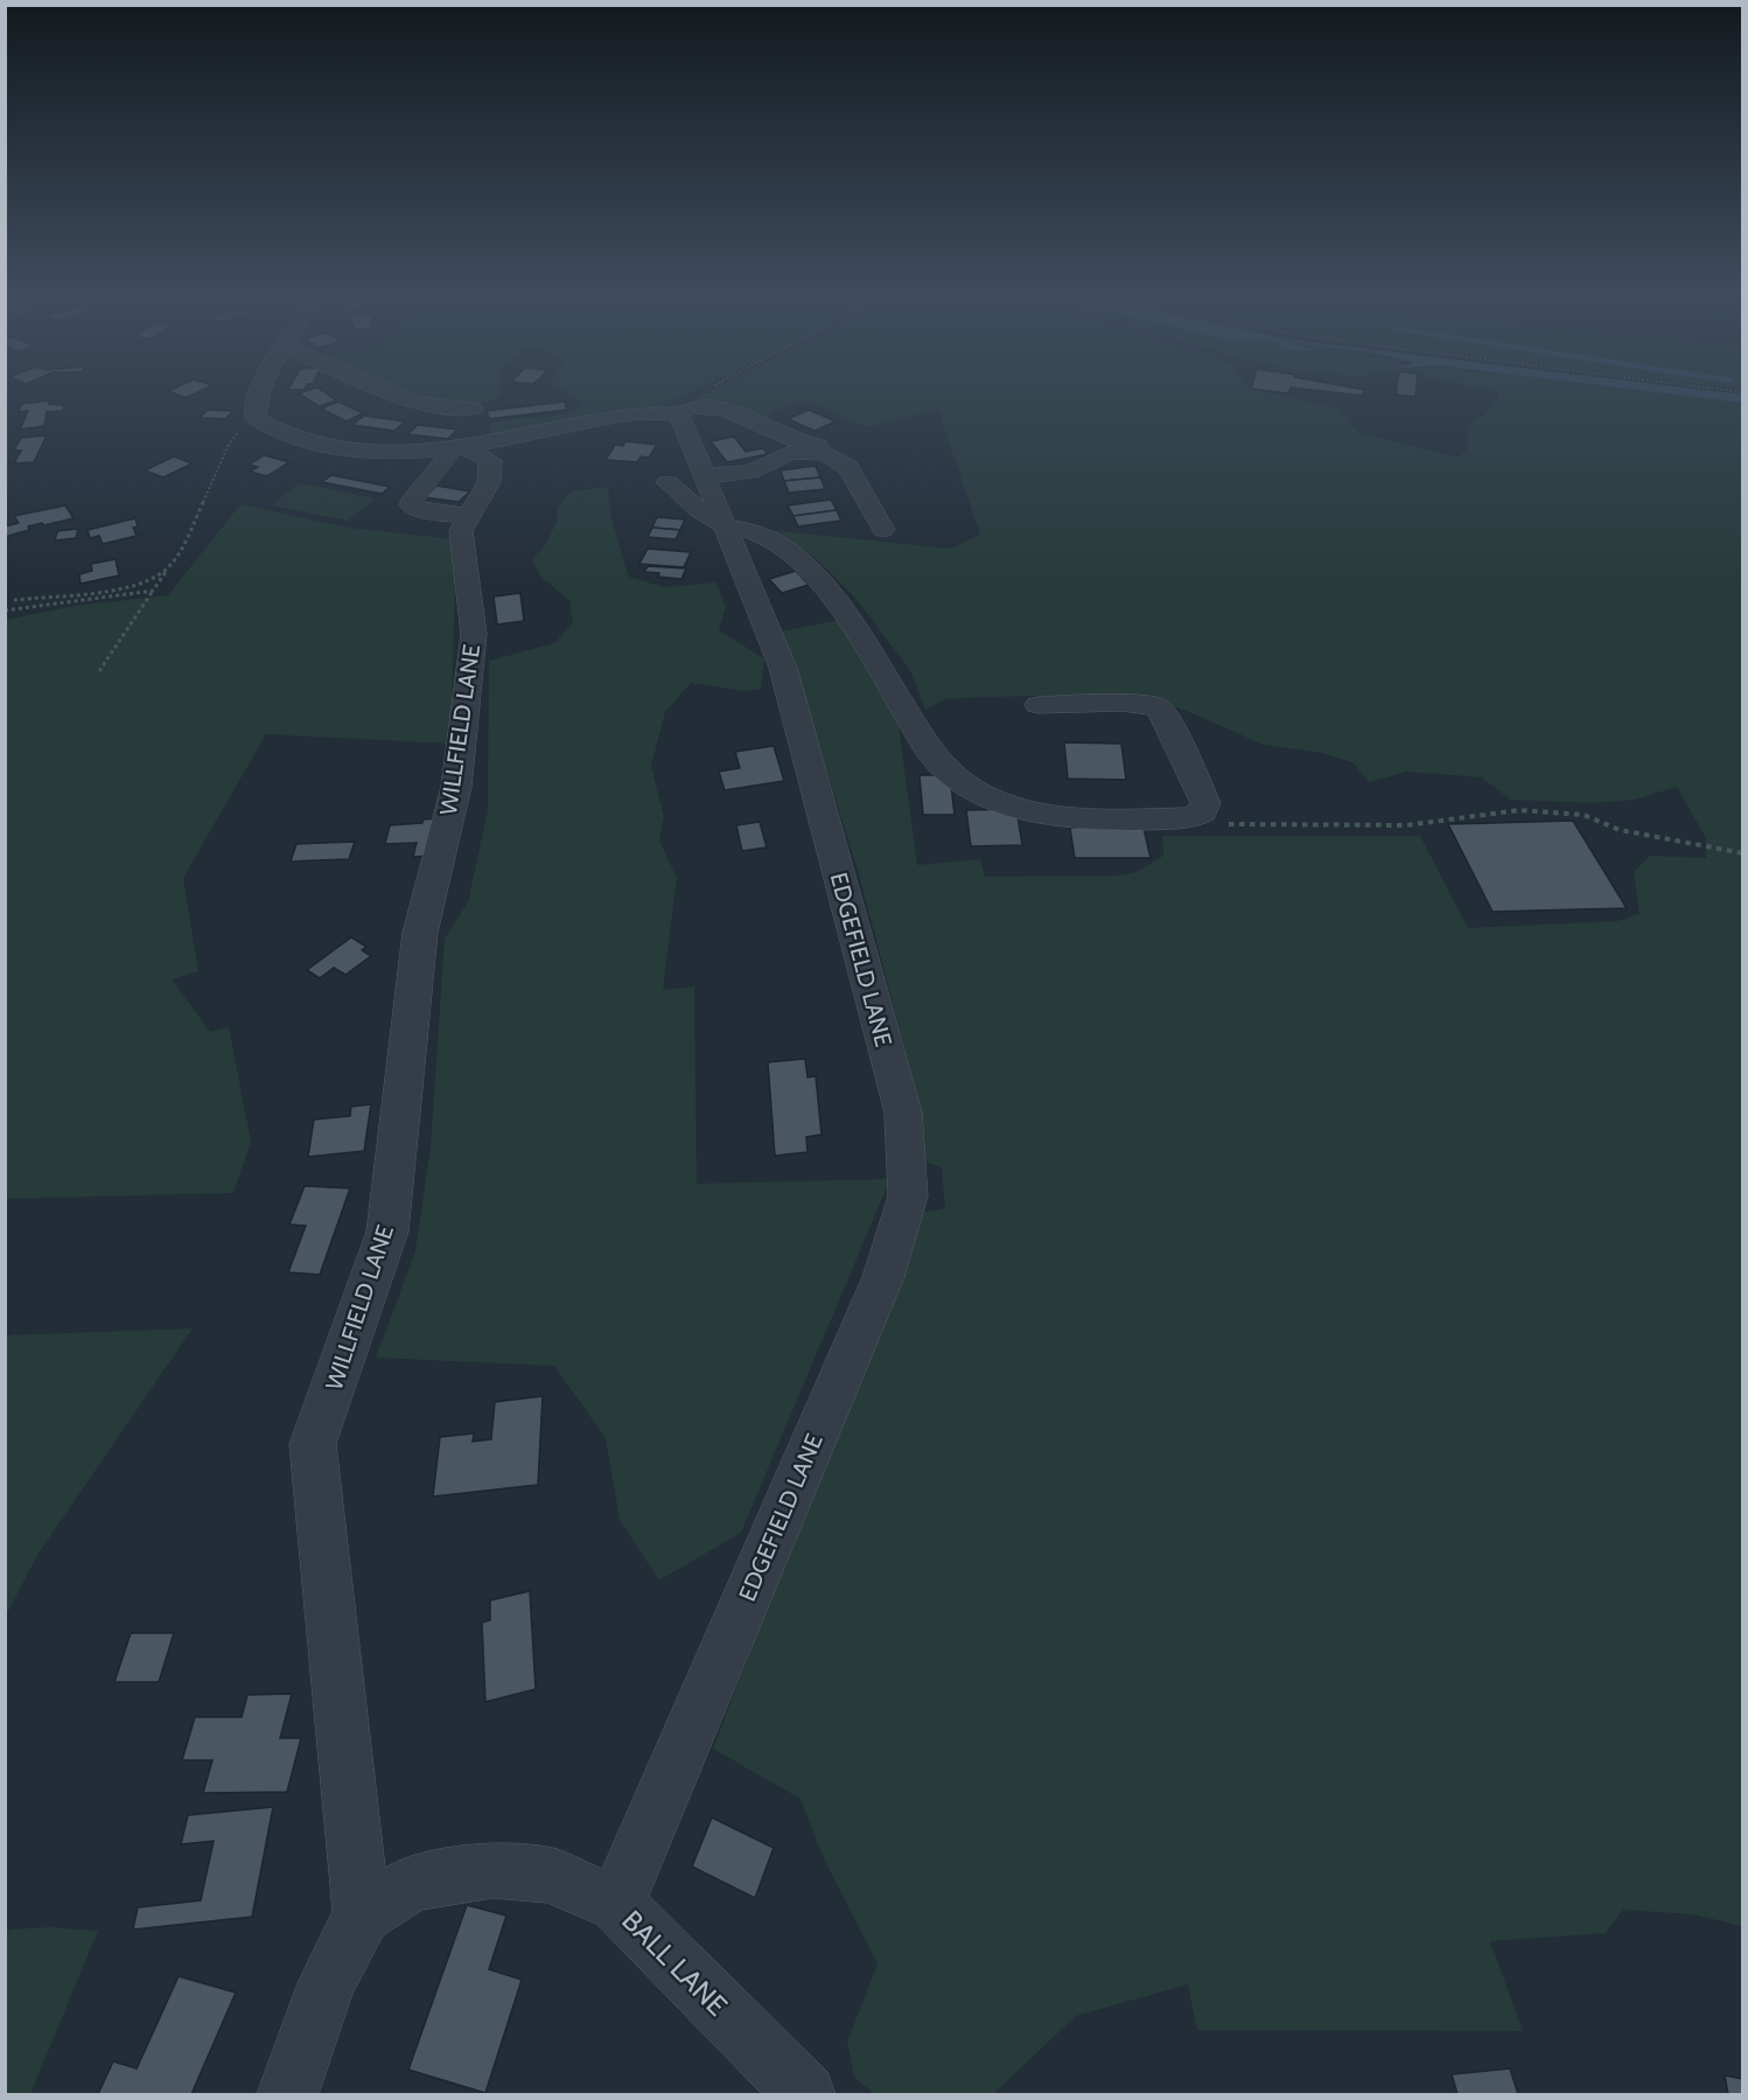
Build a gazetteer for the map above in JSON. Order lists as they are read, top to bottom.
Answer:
{
  "streets": {
    "street": ["WILLFIELD LANE", "EDGEFIELD LANE", "BALL LANE"]
  },
  "crossings": [
    ["WILLFIELD LANE", "BALL LANE"],
    ["EDGEFIELD LANE", "BALL LANE"]
  ]
}
